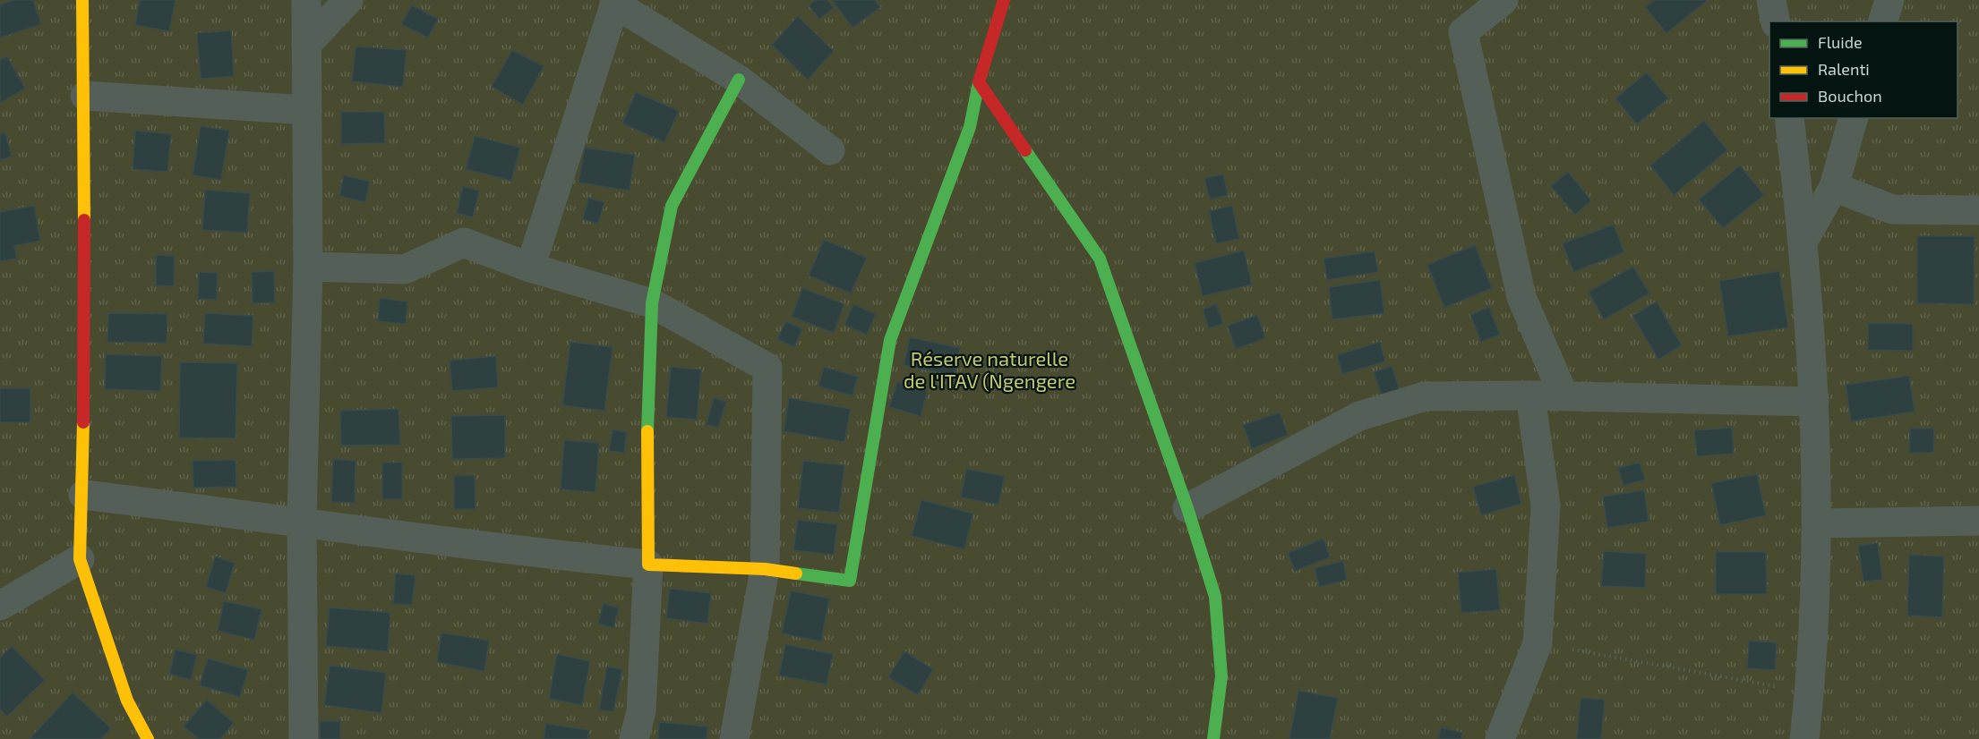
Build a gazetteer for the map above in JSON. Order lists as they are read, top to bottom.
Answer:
{
  "parks": ["Réserve naturelle de l'ITAV (Ngengere"],
  "legend": ["Fluide", "Ralenti", "Bouchon"]
}
